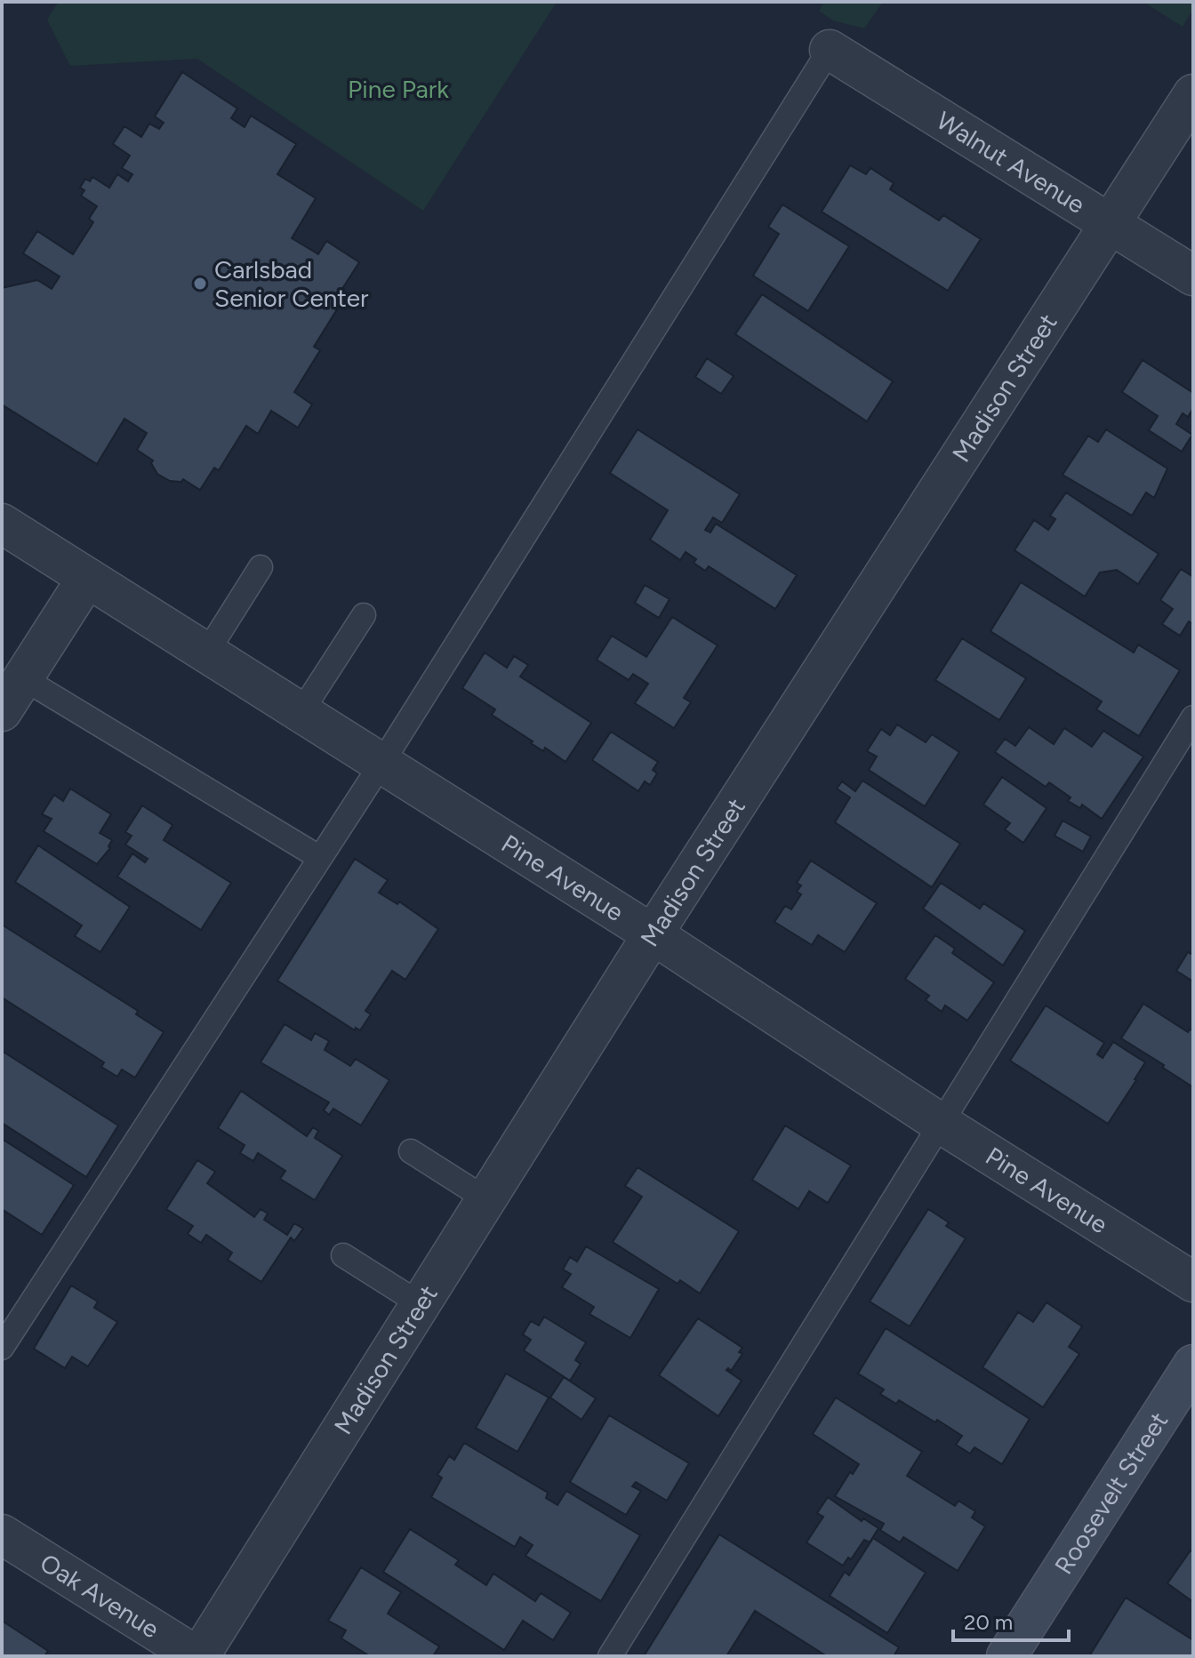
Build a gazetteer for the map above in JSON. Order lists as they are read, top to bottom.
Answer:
{
  "streets": {
    "main road": ["Roosevelt Street"],
    "street": [
      "Walnut Avenue",
      "Madison Street",
      "Pine Avenue",
      "Oak Avenue"
    ]
  },
  "crossings": [
    ["Walnut Avenue", "Madison Street"],
    ["Madison Street", "Pine Avenue"],
    ["Madison Street", "Oak Avenue"]
  ],
  "parks": ["Pine Park"],
  "places": ["Carlsbad Senior Center"],
  "scale_bar": "20 m"
}
